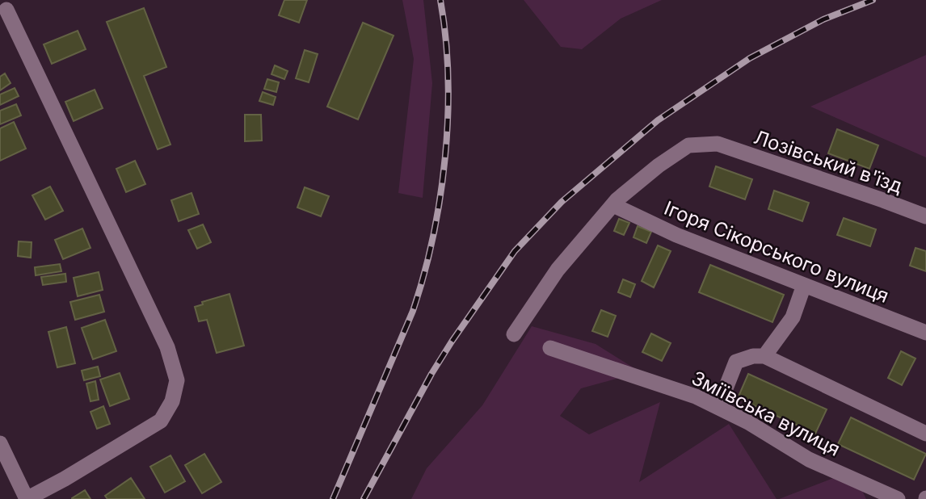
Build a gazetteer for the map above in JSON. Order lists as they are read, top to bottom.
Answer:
{
  "streets": {
    "street": ["Лозівський в'їзд", "Ігоря Сікорського вулиця", "Зміївська вулиця"]
  },
  "crossings": [
    ["Лозівський в'їзд", "Ігоря Сікорського вулиця"]
  ]
}
